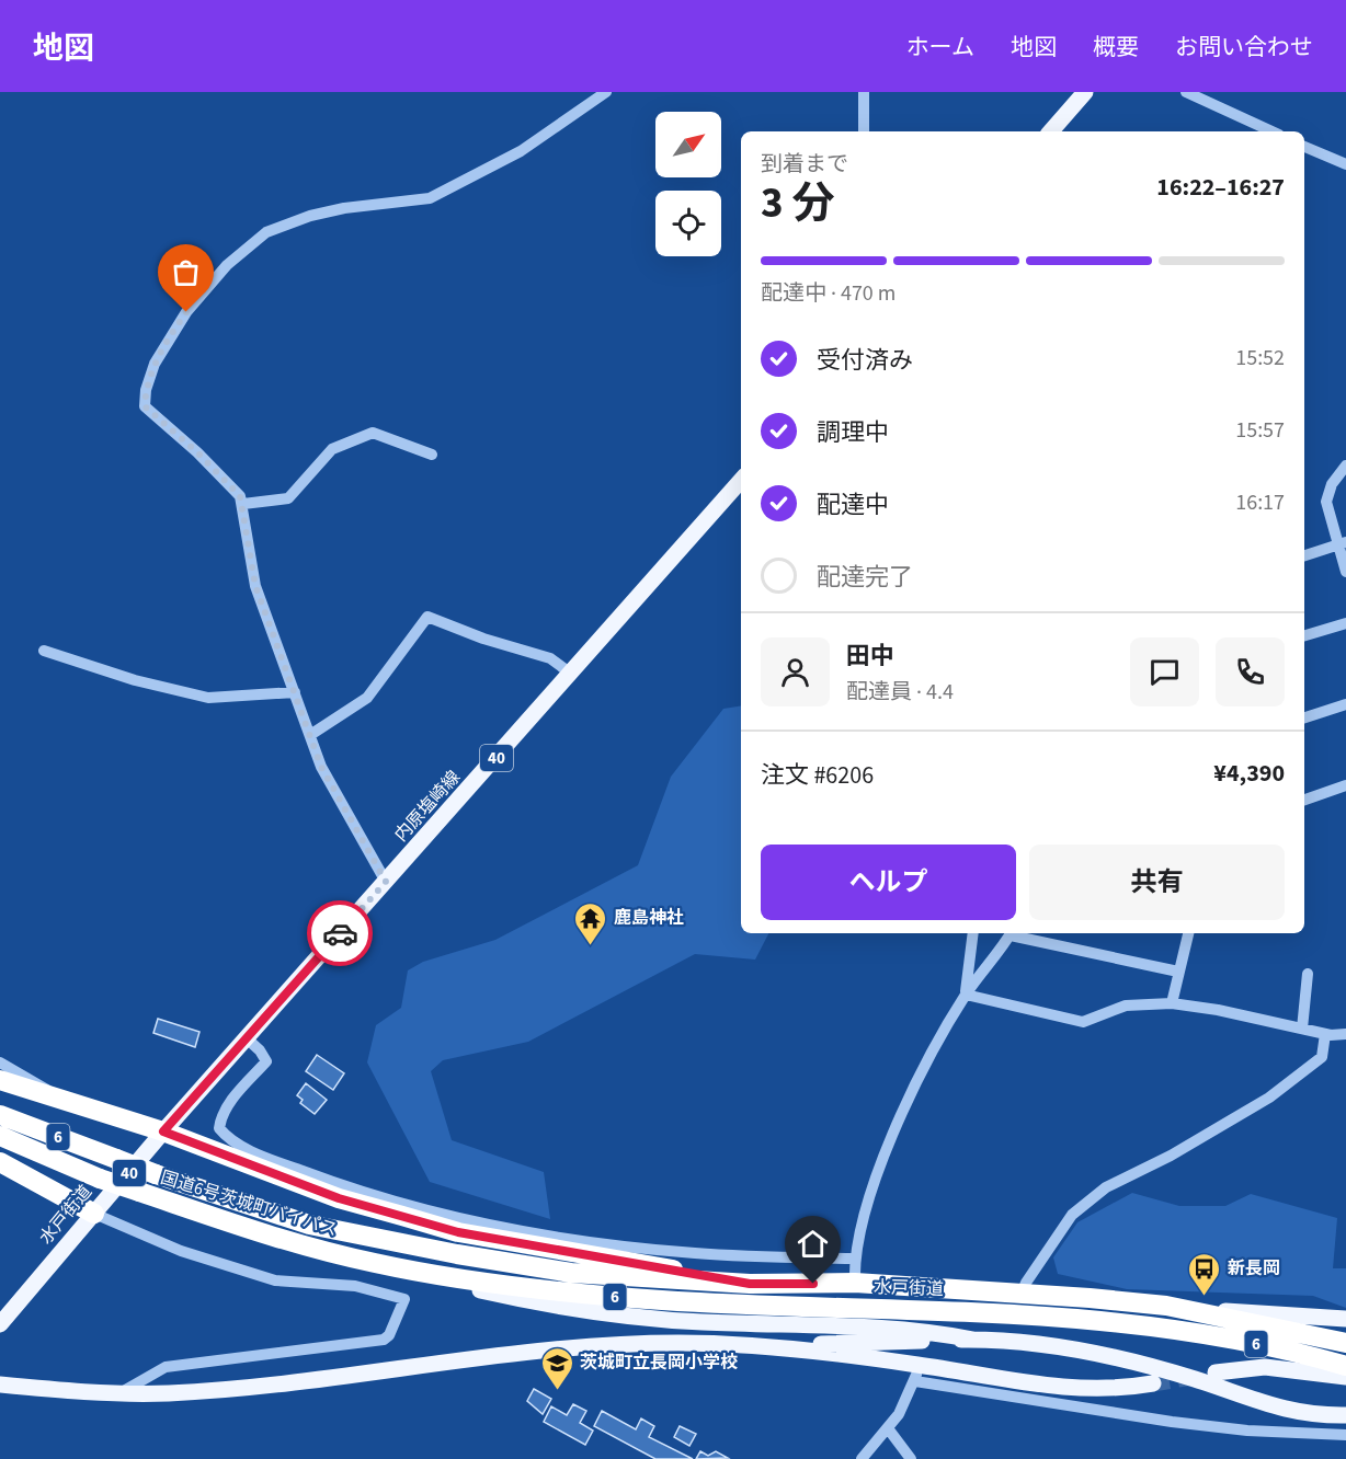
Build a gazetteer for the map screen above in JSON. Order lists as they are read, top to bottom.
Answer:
{
  "streets": {
    "highway": ["6", "国道6号茨城町バイパス", "水戸街道"],
    "main road": ["40", "内原塩崎線"]
  },
  "crossings": [
    ["内原塩崎線", "水戸街道"],
    ["6", "水戸街道"],
    ["国道6号茨城町バイパス", "水戸街道"]
  ],
  "places": {
    "temple": ["鹿島神社"],
    "bus stop": ["新長岡"],
    "school or university": ["茨城町立長岡小学校"]
  },
  "north": "top right",
  "page": {
    "header": "地図",
    "nav": [
      "ホーム",
      "地図",
      "概要",
      "お問い合わせ"
    ],
    "heading": ["3 分", "到着まで", "16:22–16:27"],
    "panel": [
      "田中",
      "配達員 · 4.4",
      "注文 #6206",
      "¥4,390"
    ],
    "bar": "配達中 · 470 m",
    "list": [
      ["受付済み", "15:52"],
      ["調理中", "15:57"],
      ["配達中", "16:17"],
      "配達完了"
    ],
    "buttons": ["ヘルプ", "共有"]
  }
}
